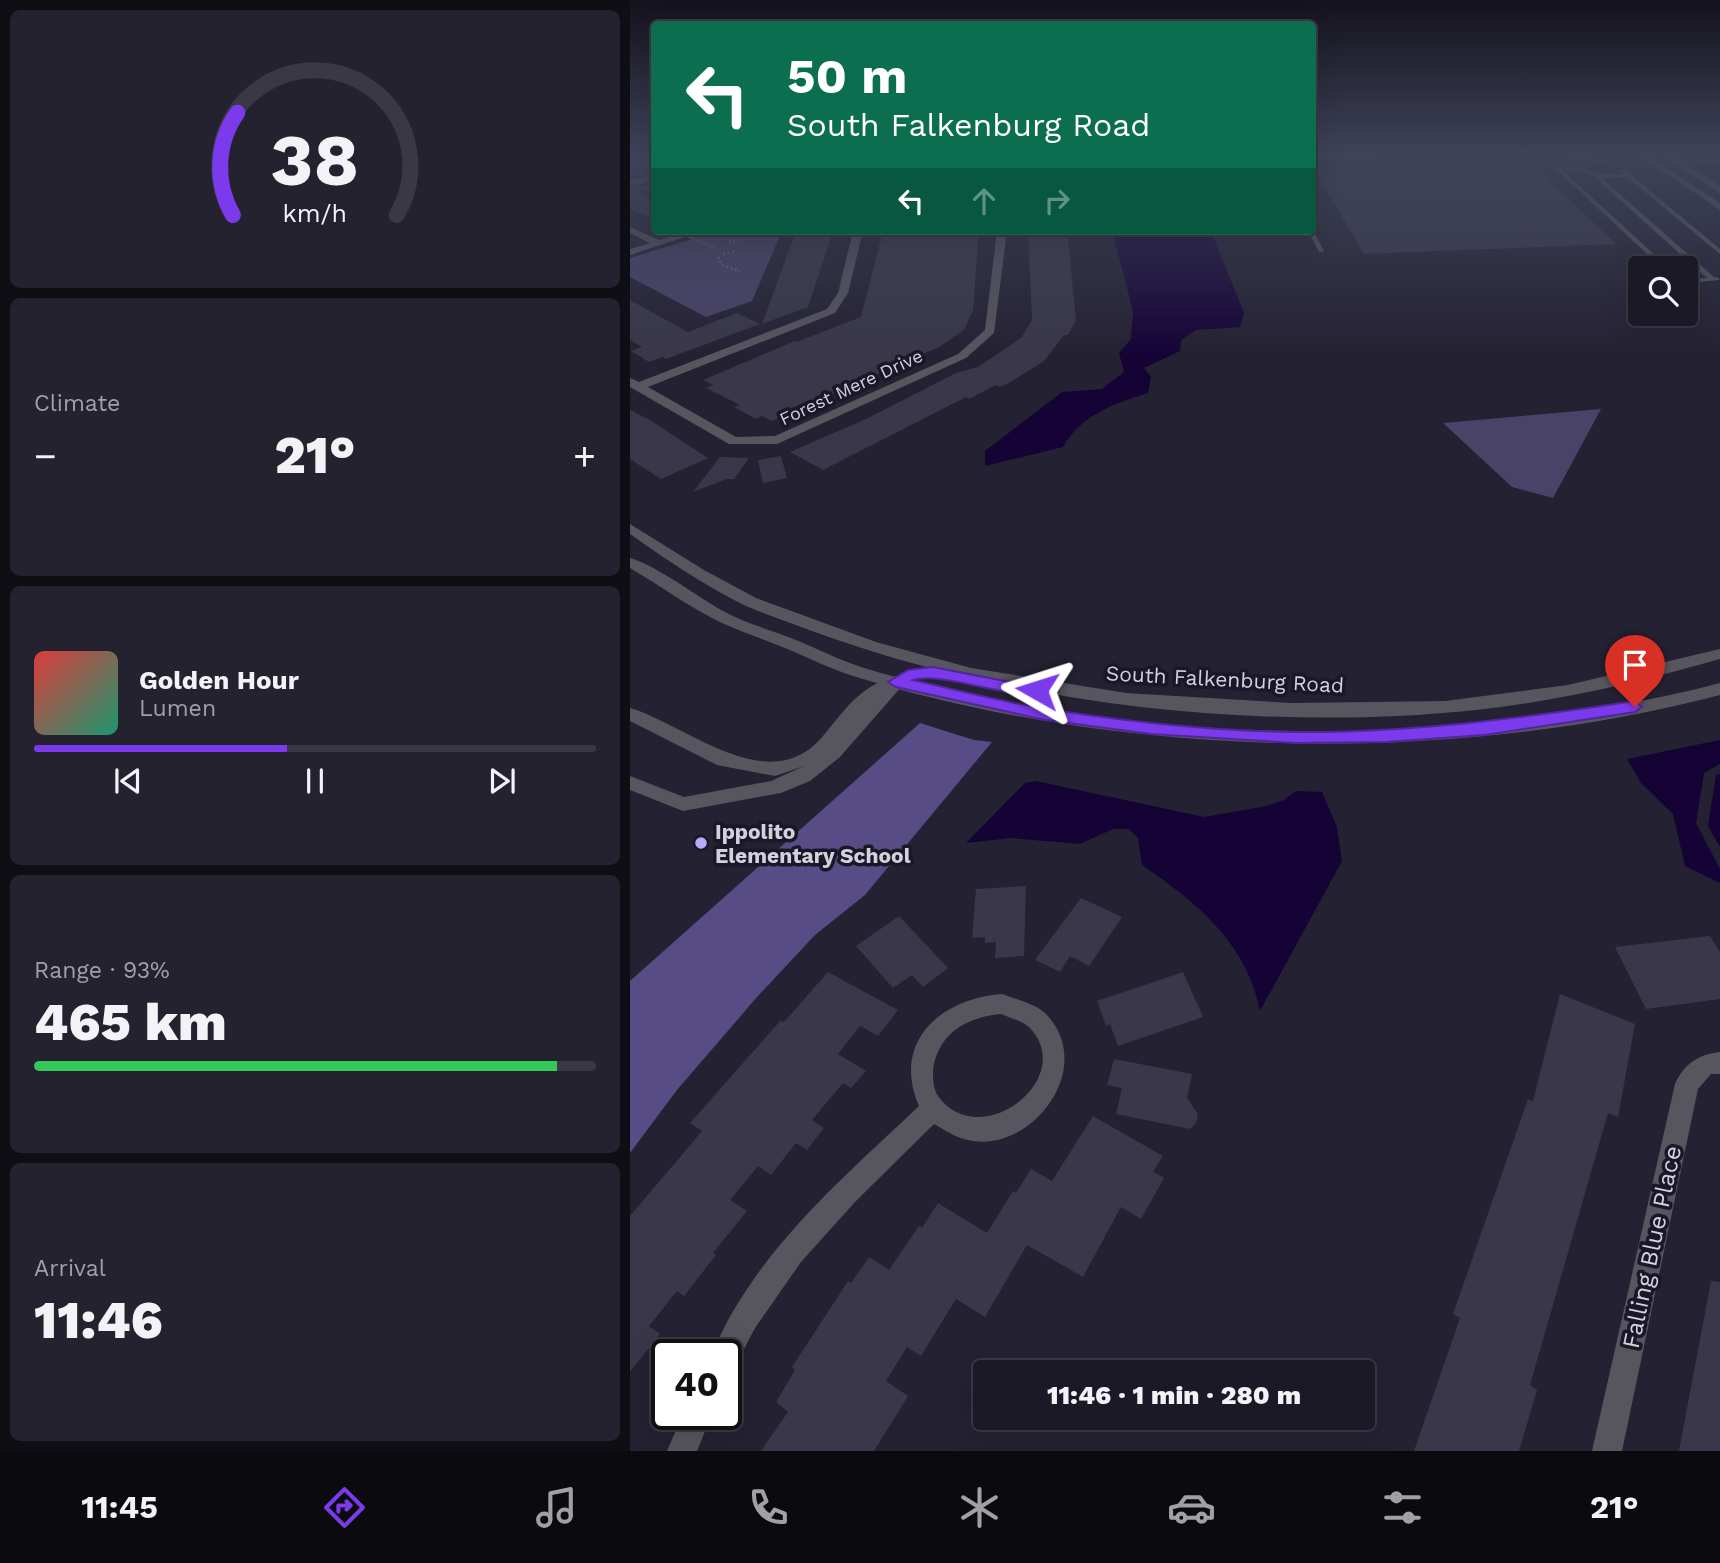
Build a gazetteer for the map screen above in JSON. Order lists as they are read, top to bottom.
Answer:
{
  "streets": {
    "street": ["Forest Mere Drive", "South Falkenburg Road", "Falling Blue Place"]
  },
  "places": ["Ippolito Elementary School"],
  "page": {
    "turn": ["50 m", "South Falkenburg Road"],
    "tile": [
      "Climate",
      ["Range · 93%", "465 km"],
      ["Arrival", "11:46"]
    ],
    "heat": ["−", "21°", "+"],
    "song": ["Golden Hour", "Lumen"],
    "limit": "40",
    "trip": "11:46 · 1 min · 280 m",
    "tabs": ["11:45", "21°"],
    "gauge": ["38", "km/h"]
  }
}
